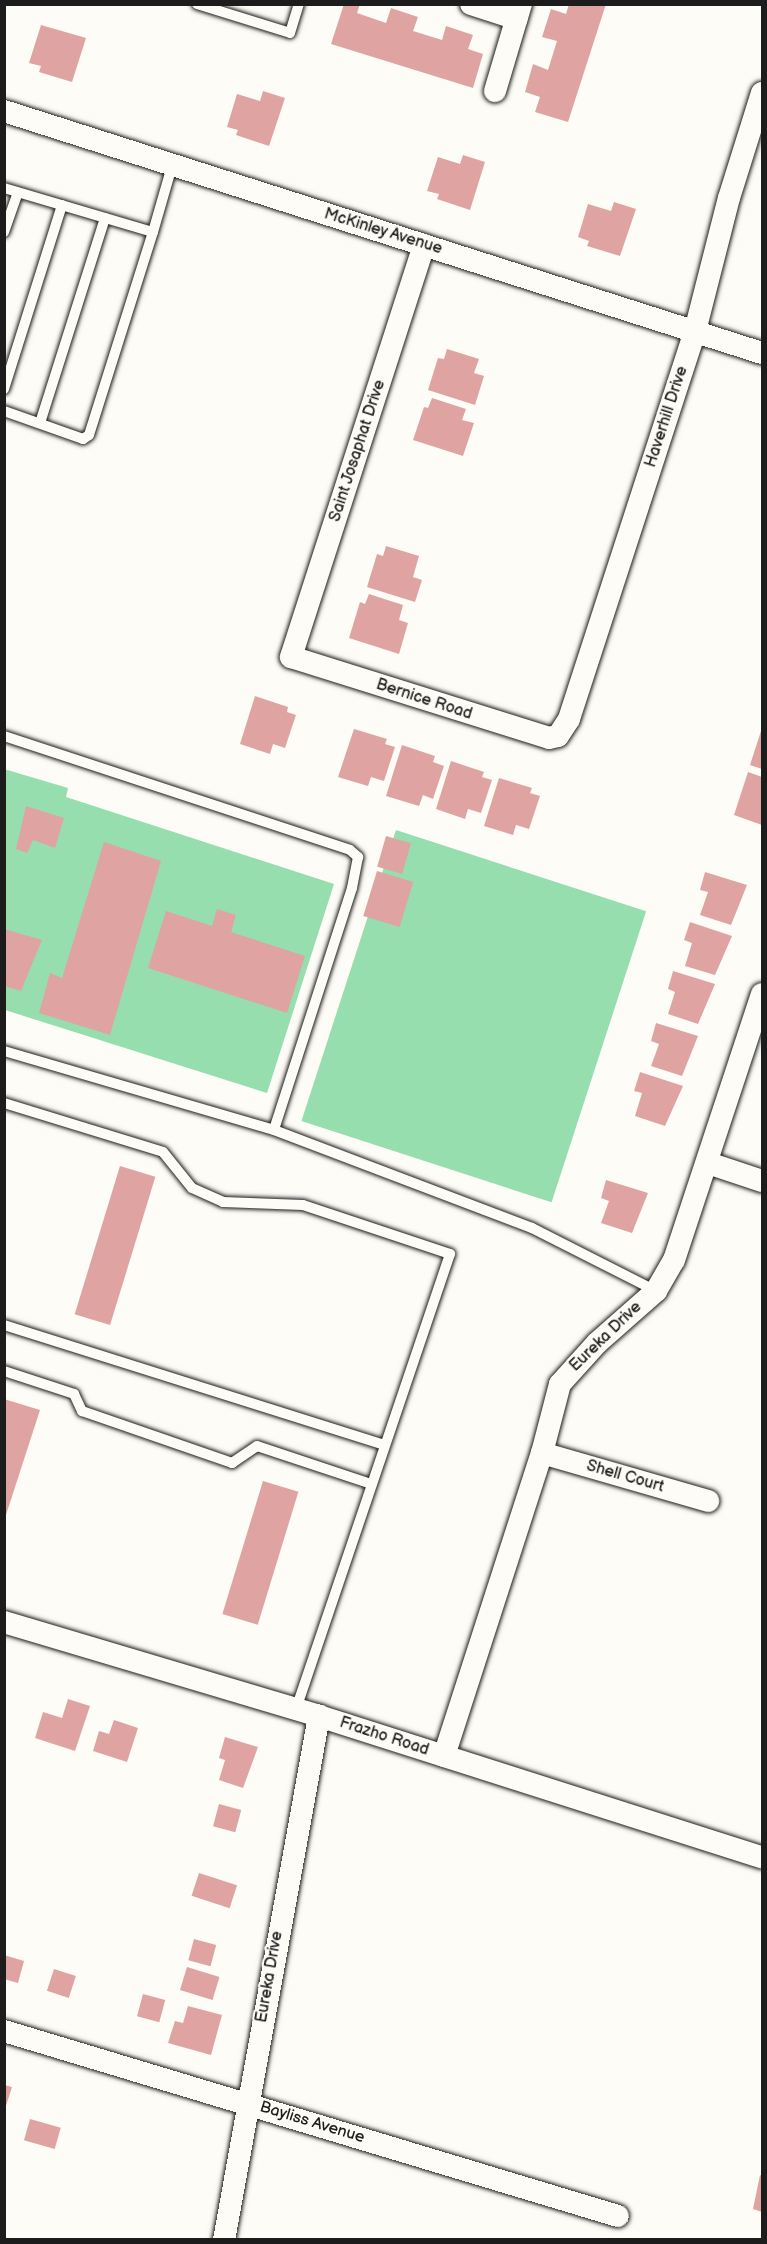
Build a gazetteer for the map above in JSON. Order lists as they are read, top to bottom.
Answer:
{
  "streets": {
    "street": [
      "McKinley Avenue",
      "Haverhill Drive",
      "Saint Josaphat Drive",
      "Bernice Road",
      "Eureka Drive",
      "Shell Court",
      "Frazho Road",
      "Bayliss Avenue"
    ]
  },
  "crossings": [
    ["McKinley Avenue", "Haverhill Drive"],
    ["McKinley Avenue", "Saint Josaphat Drive"],
    ["Haverhill Drive", "Bernice Road"],
    ["Saint Josaphat Drive", "Bernice Road"],
    ["Eureka Drive", "Shell Court"],
    ["Eureka Drive", "Frazho Road"],
    ["Eureka Drive", "Bayliss Avenue"]
  ]
}
